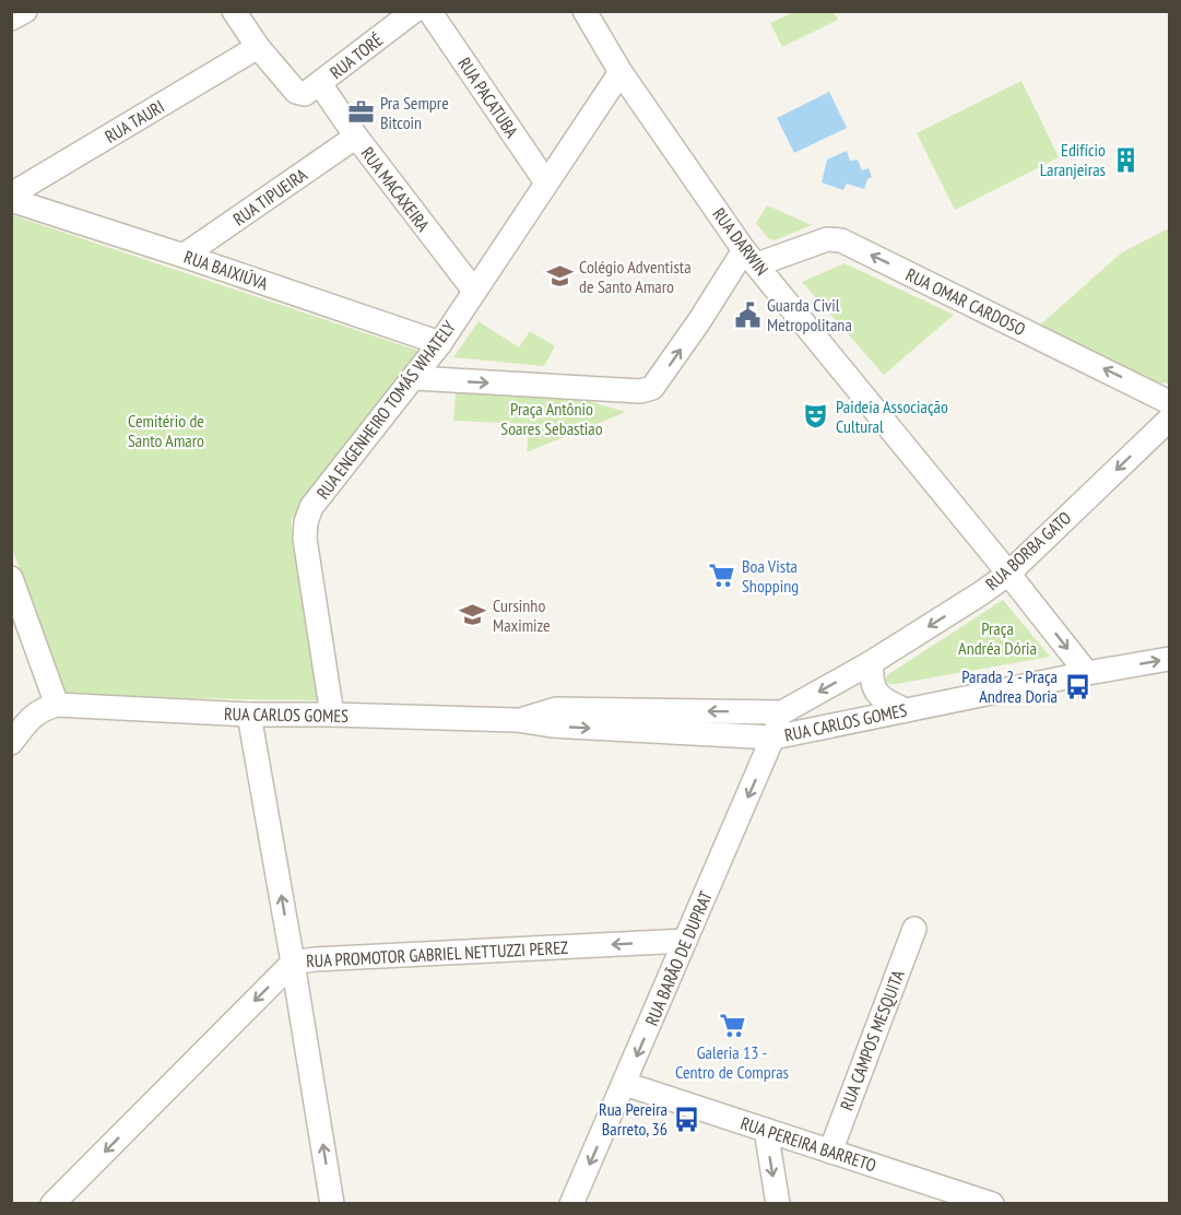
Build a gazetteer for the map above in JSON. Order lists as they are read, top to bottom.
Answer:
{
  "streets": {
    "street": [
      "RUA TORÉ",
      "RUA PACATUBA",
      "RUA TAURI",
      "RUA MACAXEIRA",
      "RUA TIPUEIRA",
      "RUA DARWIN",
      "RUA BAIXIÚVA",
      "RUA OMAR CARDOSO",
      "RUA ENGENHEIRO TOMÁS WHATELY",
      "RUA BORBA GATO",
      "RUA CARLOS GOMES",
      "RUA PROMOTOR GABRIEL NETTUZZI PEREZ",
      "RUA BARÃO DE DUPRAT",
      "RUA CAMPOS MESQUITA",
      "RUA PEREIRA BARRETO"
    ]
  },
  "crossings": [
    ["RUA TORÉ", "RUA TAURI"],
    ["RUA TORÉ", "RUA MACAXEIRA"],
    ["RUA PACATUBA", "RUA ENGENHEIRO TOMÁS WHATELY"],
    ["RUA MACAXEIRA", "RUA TIPUEIRA"],
    ["RUA MACAXEIRA", "RUA ENGENHEIRO TOMÁS WHATELY"],
    ["RUA TIPUEIRA", "RUA BAIXIÚVA"],
    ["RUA DARWIN", "RUA OMAR CARDOSO"],
    ["RUA DARWIN", "RUA ENGENHEIRO TOMÁS WHATELY"],
    ["RUA DARWIN", "RUA BORBA GATO"],
    ["RUA DARWIN", "RUA CARLOS GOMES"],
    ["RUA BAIXIÚVA", "RUA ENGENHEIRO TOMÁS WHATELY"],
    ["RUA ENGENHEIRO TOMÁS WHATELY", "RUA CARLOS GOMES"],
    ["RUA BORBA GATO", "RUA CARLOS GOMES"],
    ["RUA CARLOS GOMES", "RUA BARÃO DE DUPRAT"],
    ["RUA PROMOTOR GABRIEL NETTUZZI PEREZ", "RUA BARÃO DE DUPRAT"],
    ["RUA BARÃO DE DUPRAT", "RUA PEREIRA BARRETO"],
    ["RUA CAMPOS MESQUITA", "RUA PEREIRA BARRETO"]
  ],
  "one_way": [
    "RUA OMAR CARDOSO",
    "RUA BORBA GATO",
    "RUA PROMOTOR GABRIEL NETTUZZI PEREZ",
    "RUA BARÃO DE DUPRAT"
  ],
  "parks": ["Praça Antônio Soares Sebastiao", "Cemitério de Santo Amaro", "Praça Andréa Dória"],
  "places": {
    "office": ["Pra Sempre Bitcoin"],
    "building": ["Edifício Laranjeiras"],
    "school or university": ["Colégio Adventista de Santo Amaro", "Cursinho Maximize"],
    "public building": ["Guarda Civil Metropolitana"],
    "theatre": ["Paideia Associação Cultural"],
    "supermarket": ["Boa Vista Shopping", "Galeria 13 - Centro de Compras"],
    "bus stop": ["Parada 2 - Praça Andrea Doria", "Rua Pereira Barreto, 36"]
  }
}
